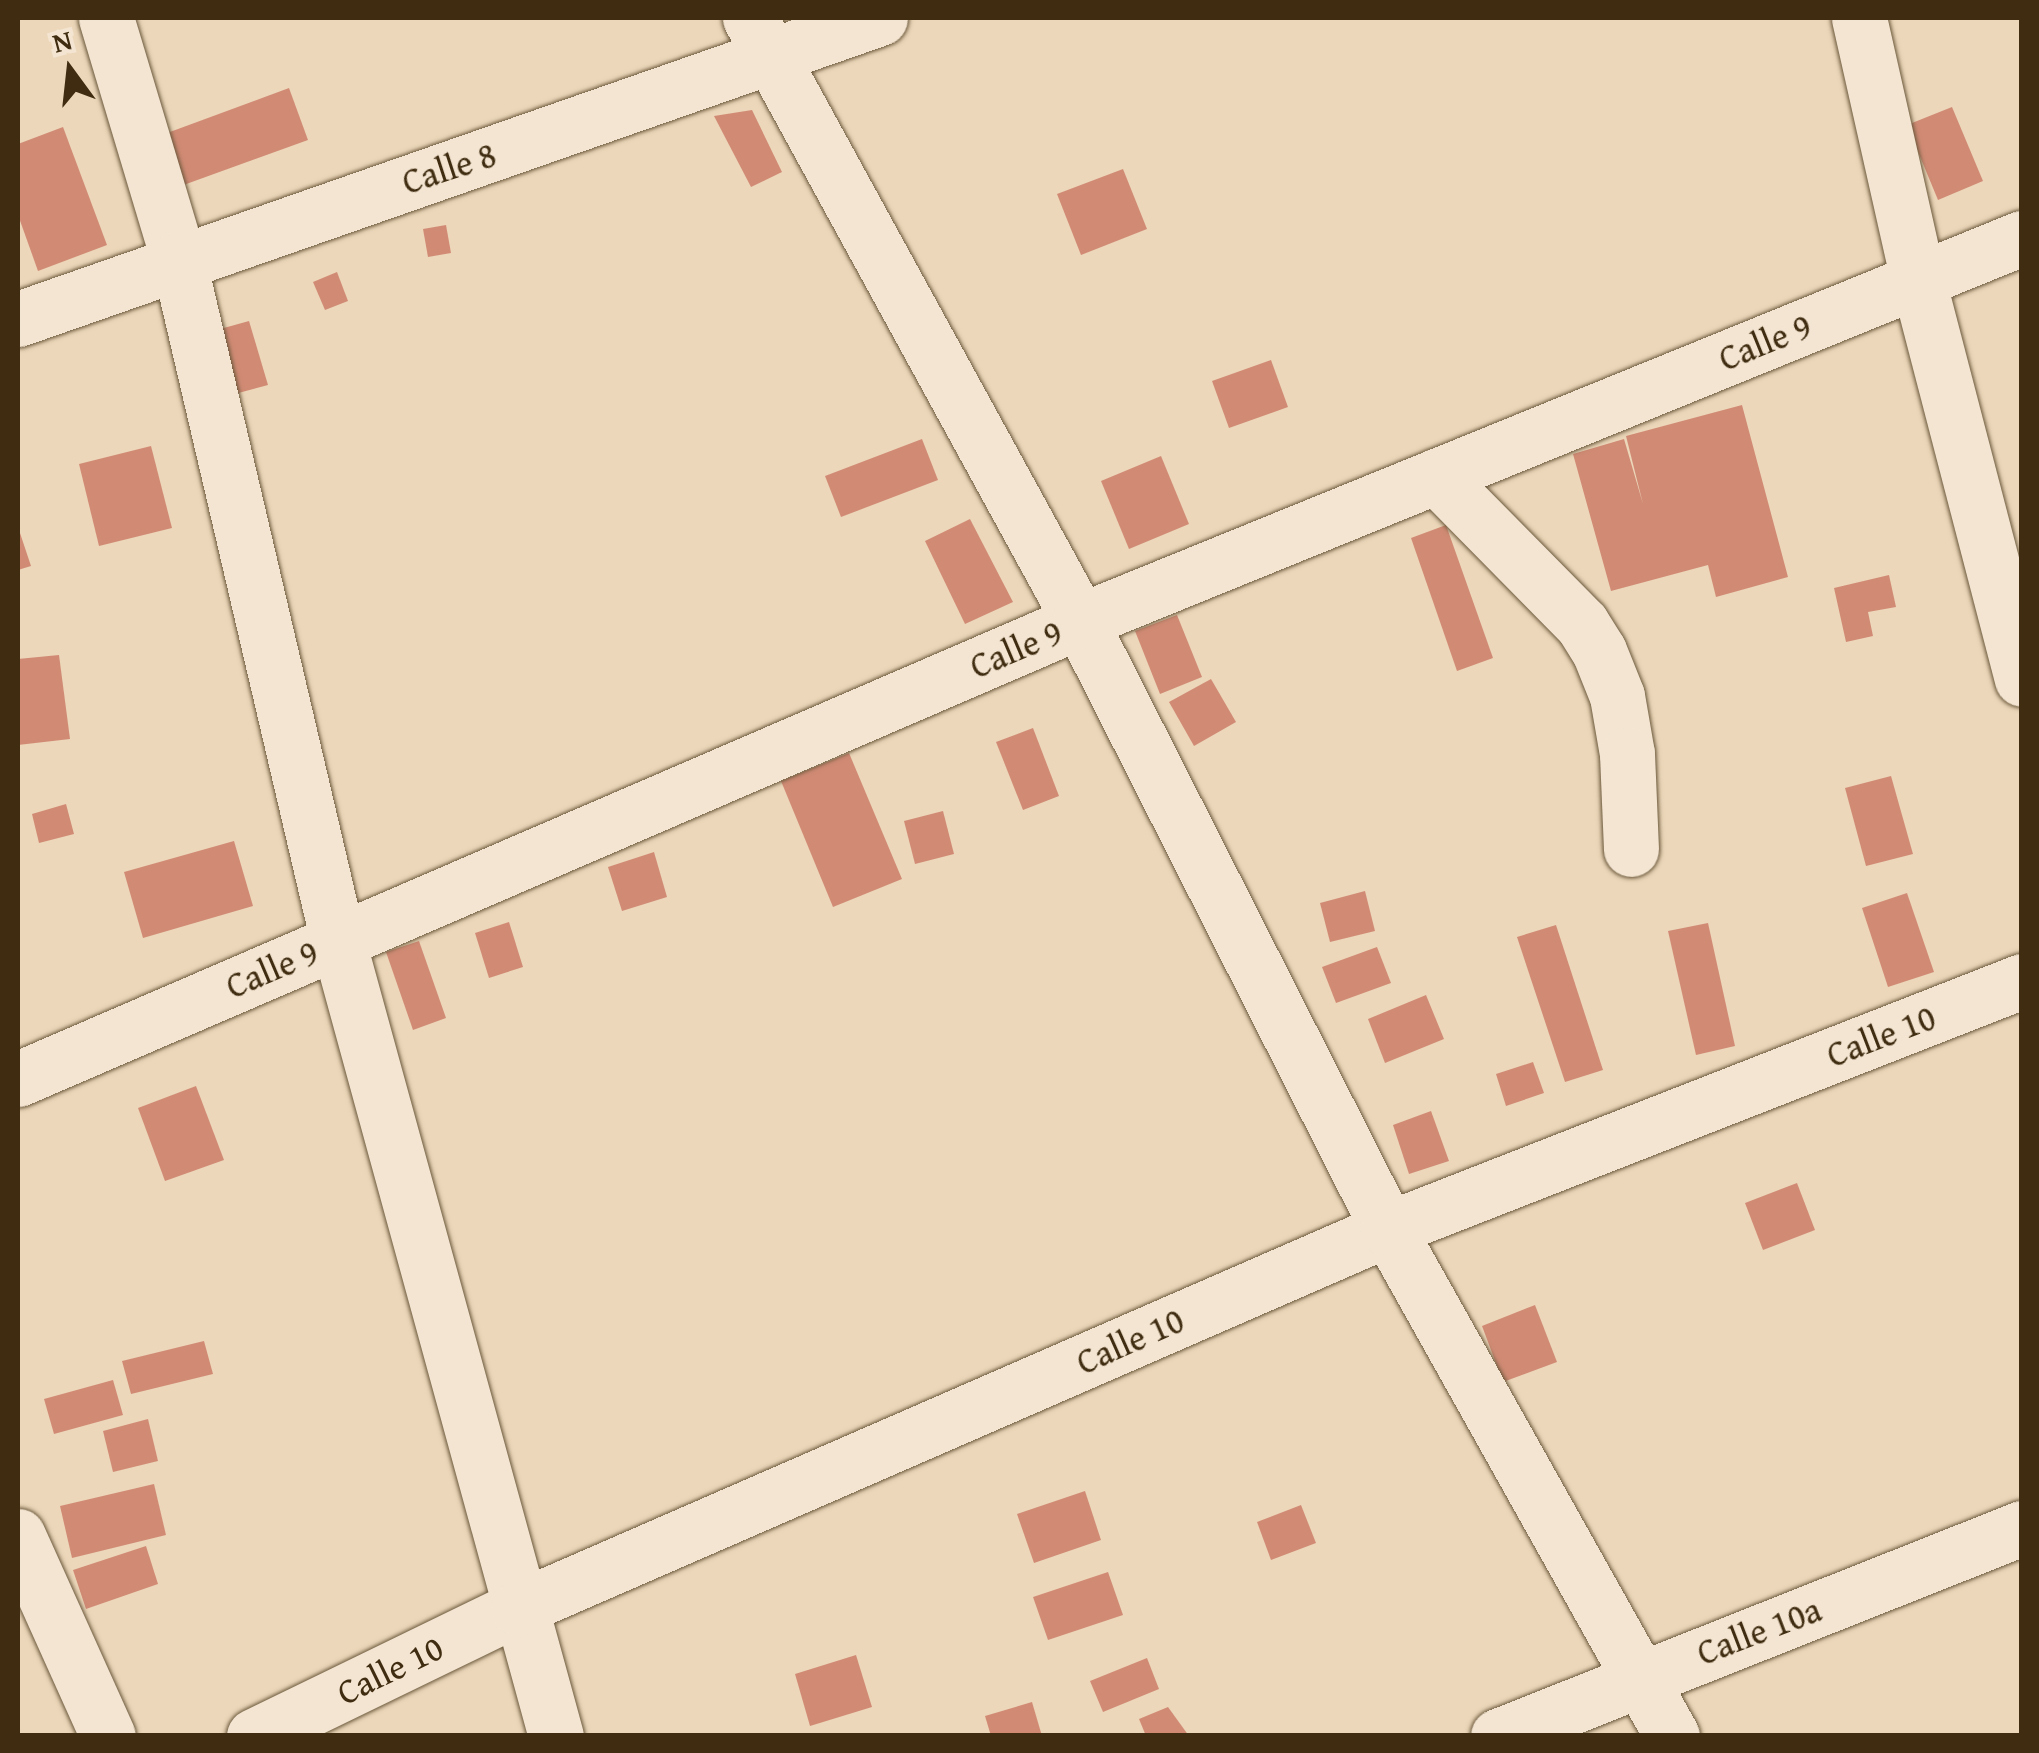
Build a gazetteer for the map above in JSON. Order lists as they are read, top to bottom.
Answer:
{
  "streets": {
    "street": [
      "Calle 8",
      "Calle 9",
      "Calle 10",
      "Calle 10a"
    ]
  },
  "north": "top"
}
